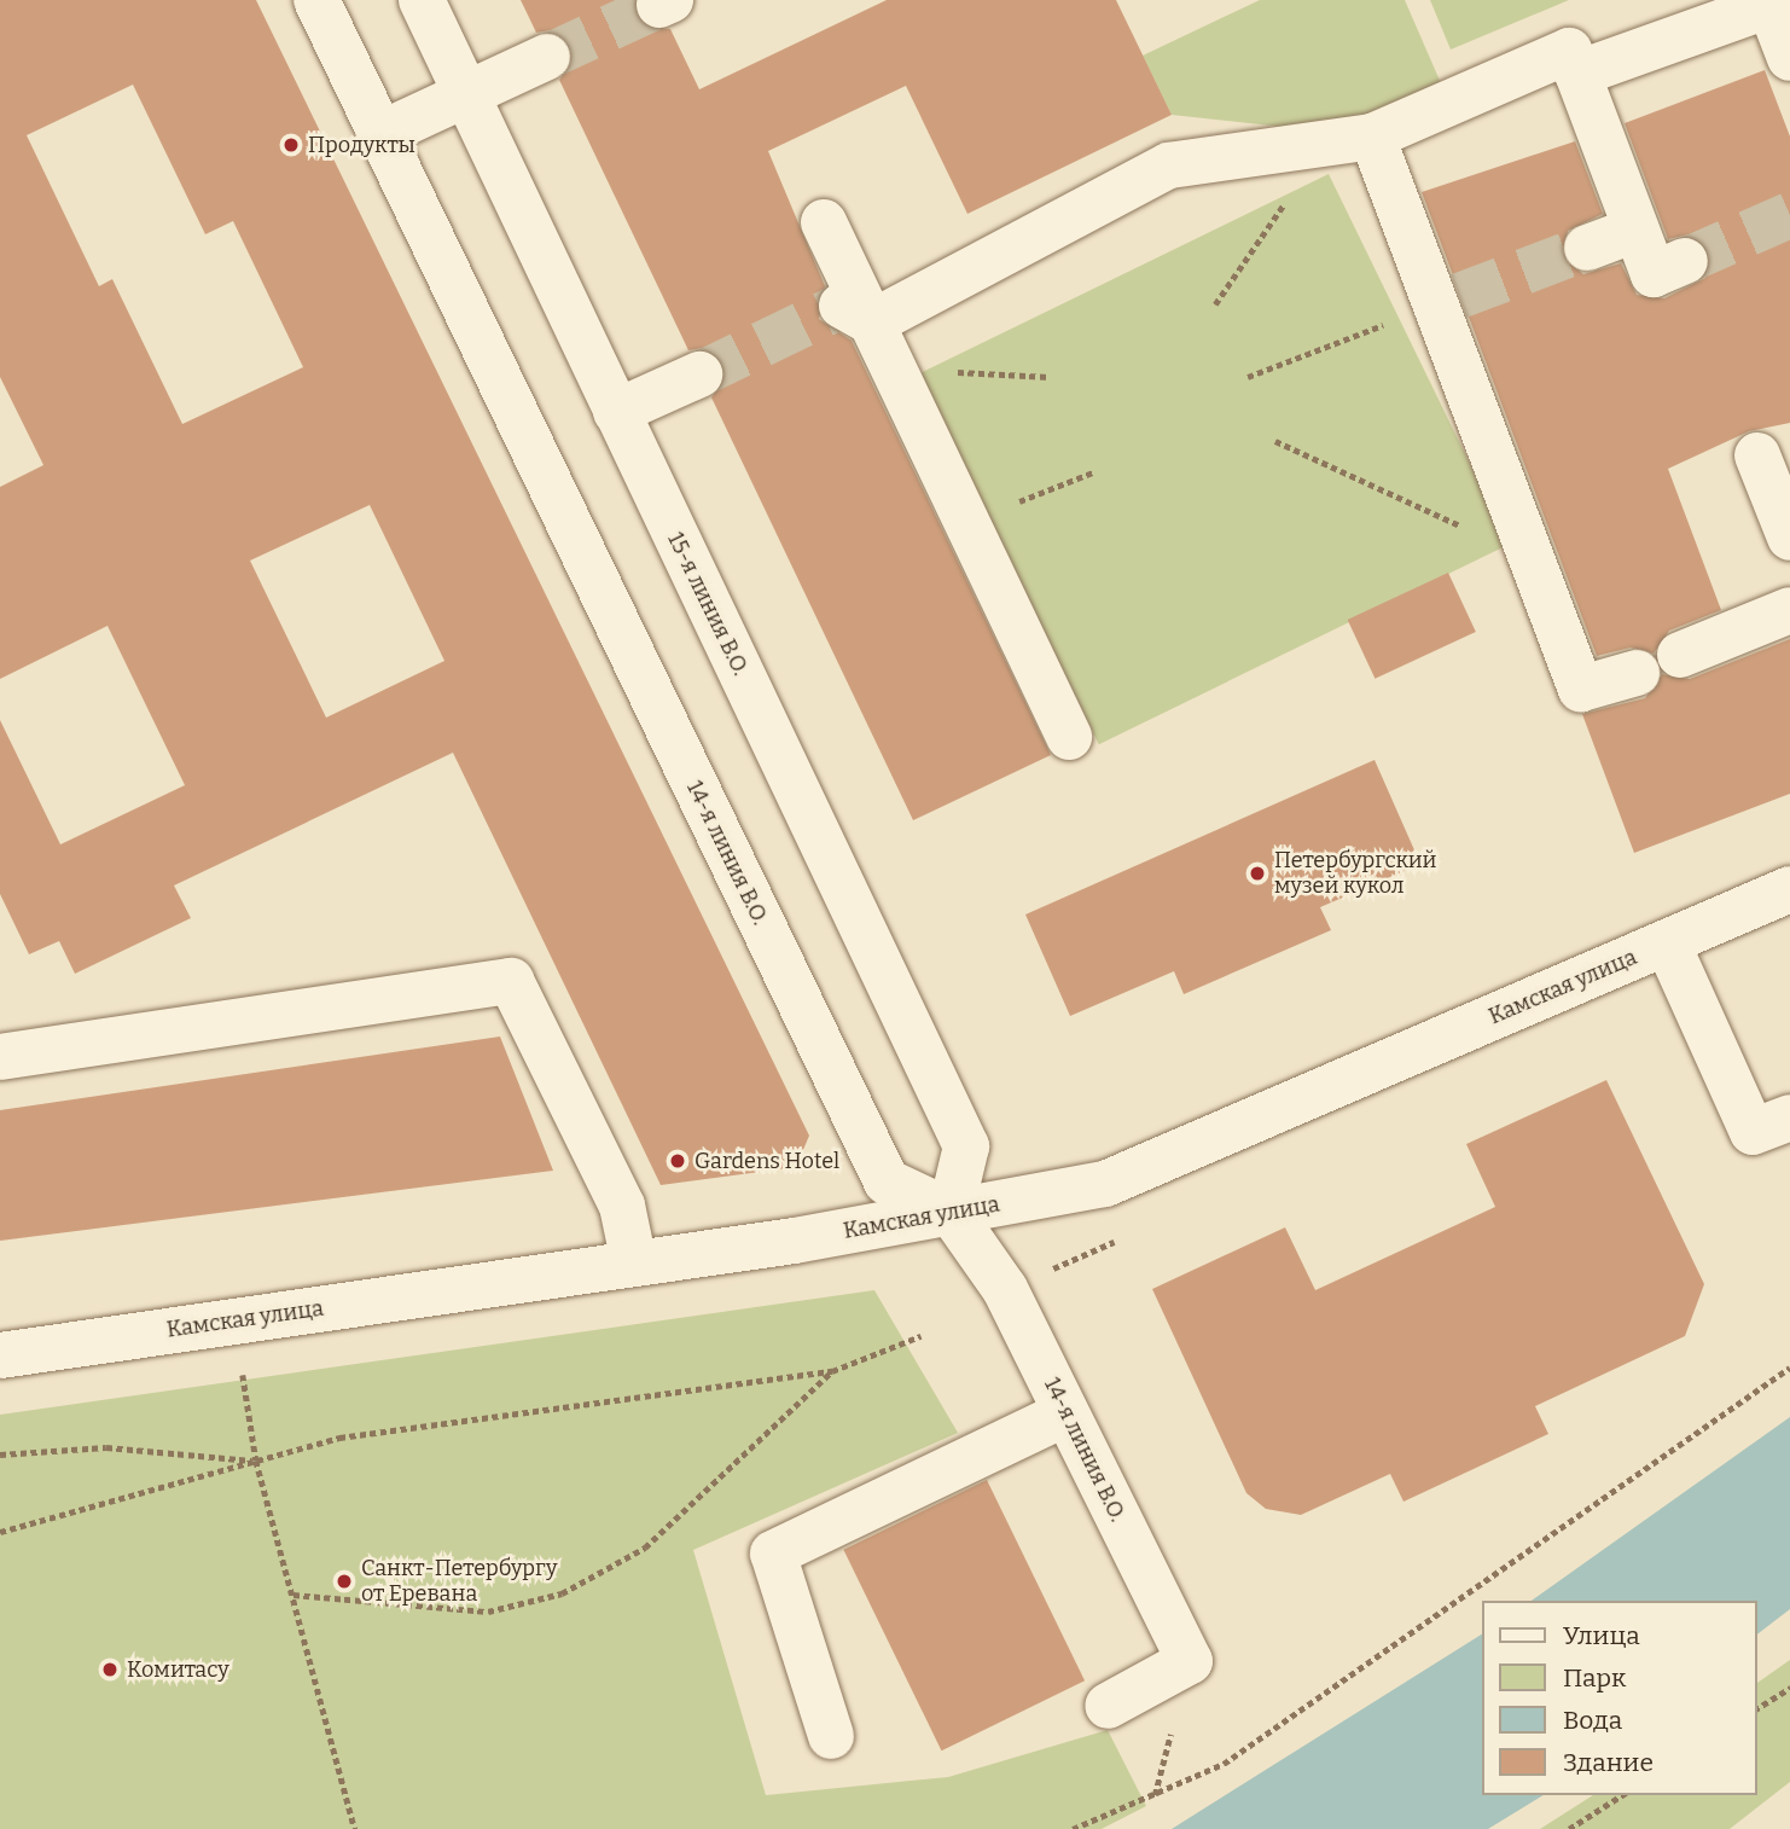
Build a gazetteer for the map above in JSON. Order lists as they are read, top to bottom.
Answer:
{
  "streets": {
    "street": ["15-я линия В.О.", "14-я линия В.О.", "Камская улица"]
  },
  "crossings": [
    ["15-я линия В.О.", "14-я линия В.О."],
    ["15-я линия В.О.", "Камская улица"],
    ["14-я линия В.О.", "Камская улица"]
  ],
  "places": [
    "Продукты",
    "Петербургский музей кукол",
    "Gardens Hotel",
    "Санкт-Петербургу от Еревана",
    "Комитасу"
  ],
  "legend": [
    "Улица",
    "Парк",
    "Вода",
    "Здание"
  ]
}
